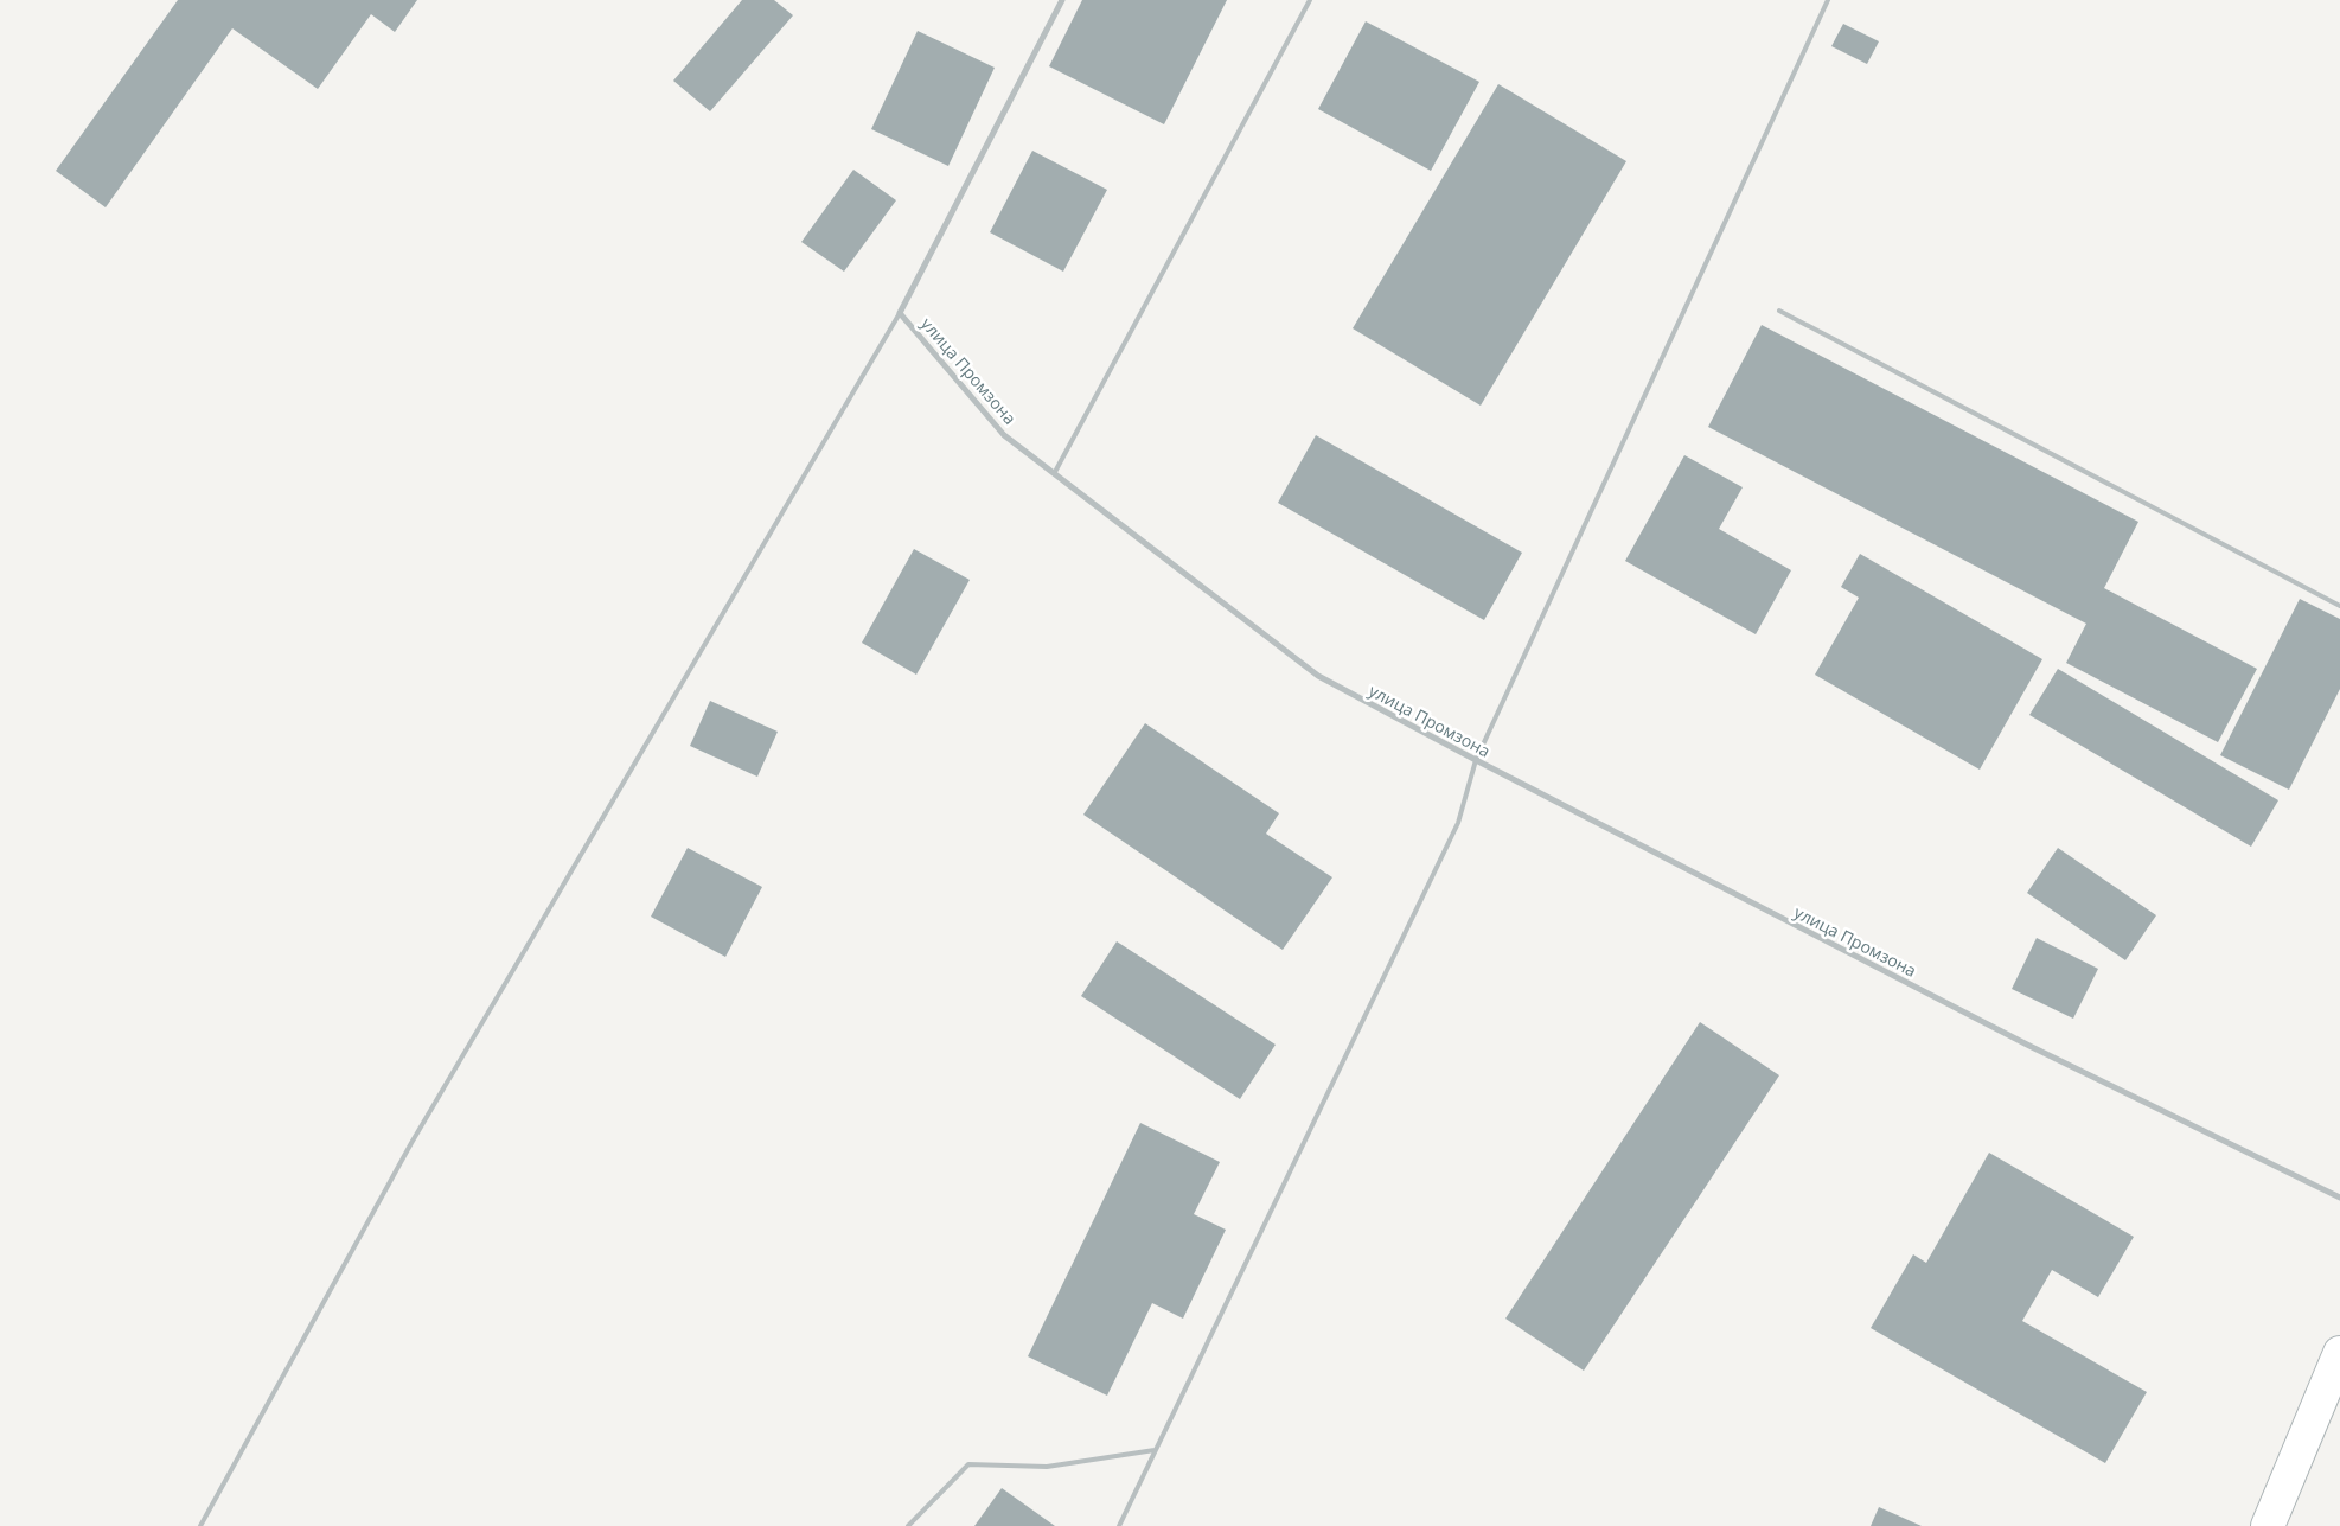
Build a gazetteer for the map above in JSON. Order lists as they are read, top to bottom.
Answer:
{
  "streets": {
    "street": ["улица Промзона"]
  }
}
